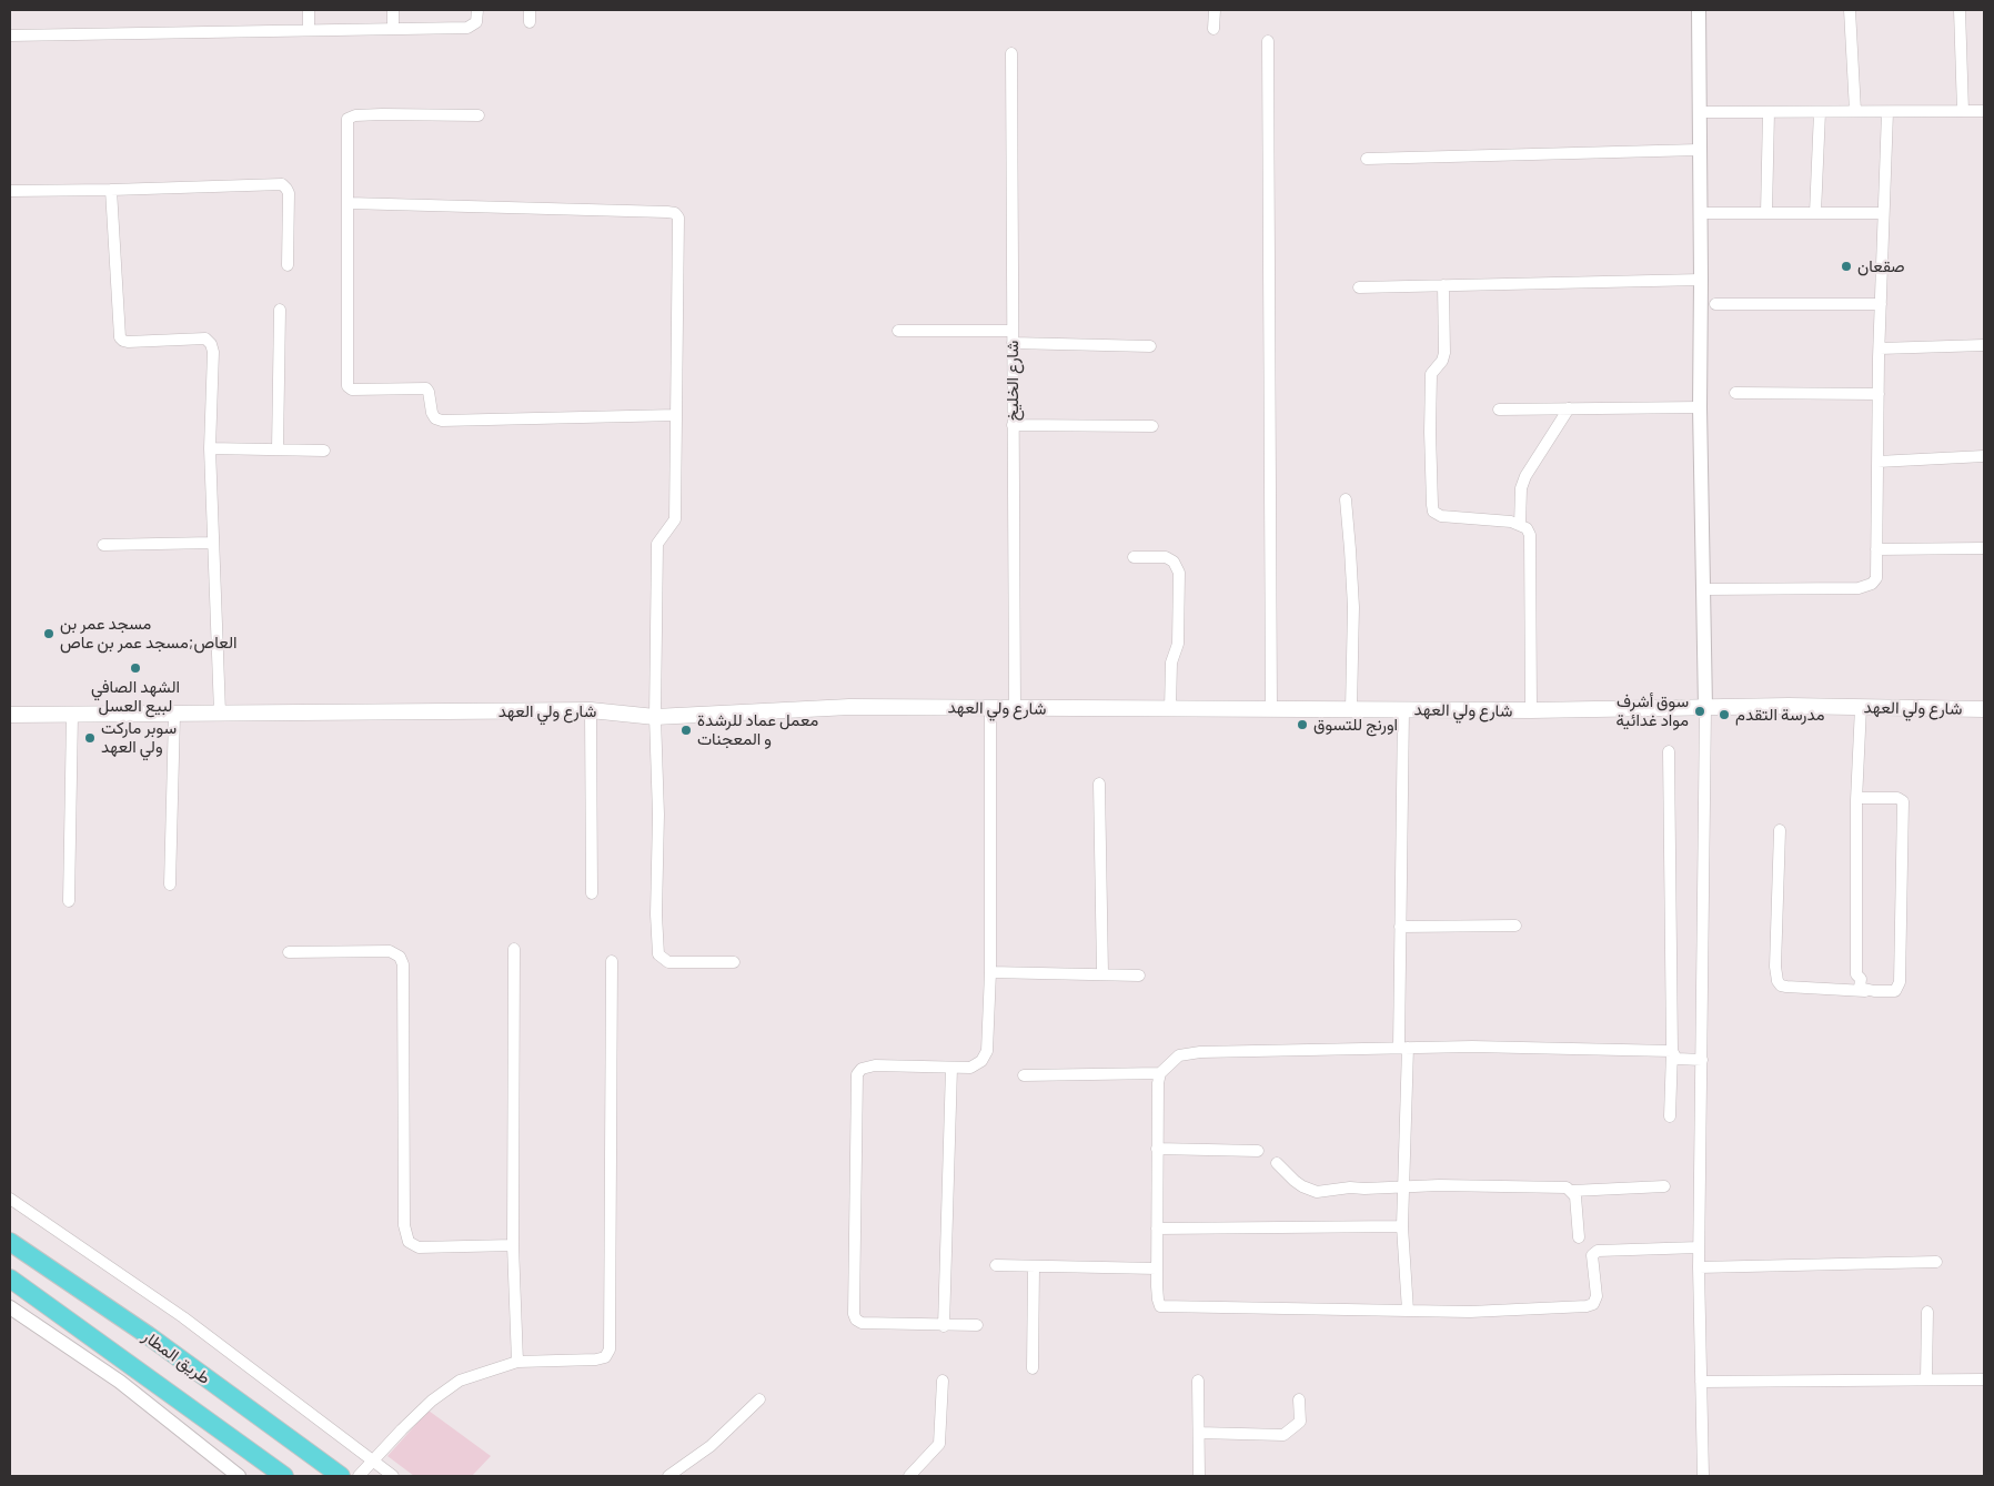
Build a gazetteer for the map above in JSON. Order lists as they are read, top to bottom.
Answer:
{
  "streets": {
    "highway": ["طريق المطار"],
    "main road": ["شارع ولي العهد"],
    "street": ["شارع الخليخ"]
  },
  "crossings": [
    ["شارع الخليخ", "شارع ولي العهد"]
  ],
  "places": [
    "صقعان",
    "مسجد عمر بن العاص;مسجد عمر بن عاص",
    "الشهد الصافي لبيع العسل",
    "سوق أشرف مواد غدائية",
    "مدرسة التقدم",
    "اورنج للتسوق",
    "معمل عماد للرشدة و المعجنات",
    "سوبر ماركت ولي العهد"
  ]
}
